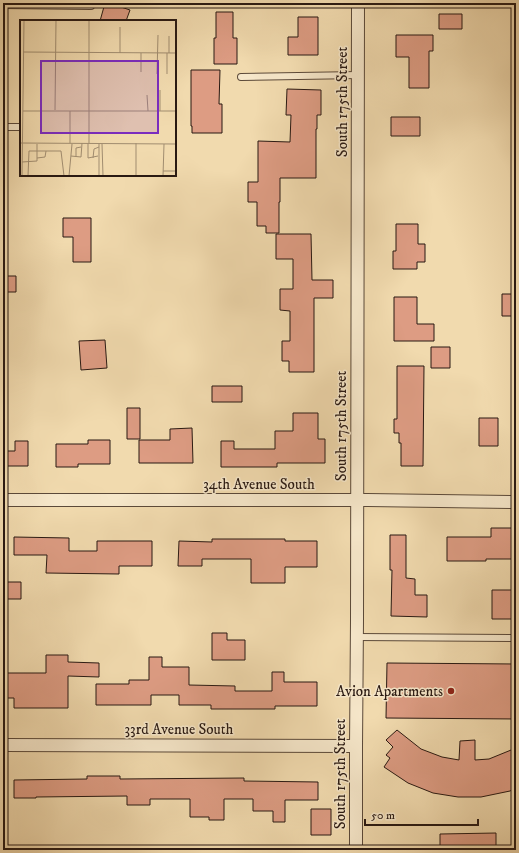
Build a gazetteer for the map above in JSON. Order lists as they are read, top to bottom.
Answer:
{
  "streets": {
    "street": ["South 175th Street", "34th Avenue South", "33rd Avenue South"]
  },
  "crossings": [
    ["South 175th Street", "34th Avenue South"],
    ["South 175th Street", "33rd Avenue South"]
  ],
  "places": ["Avion Apartments"],
  "scale_bar": "50 m"
}
